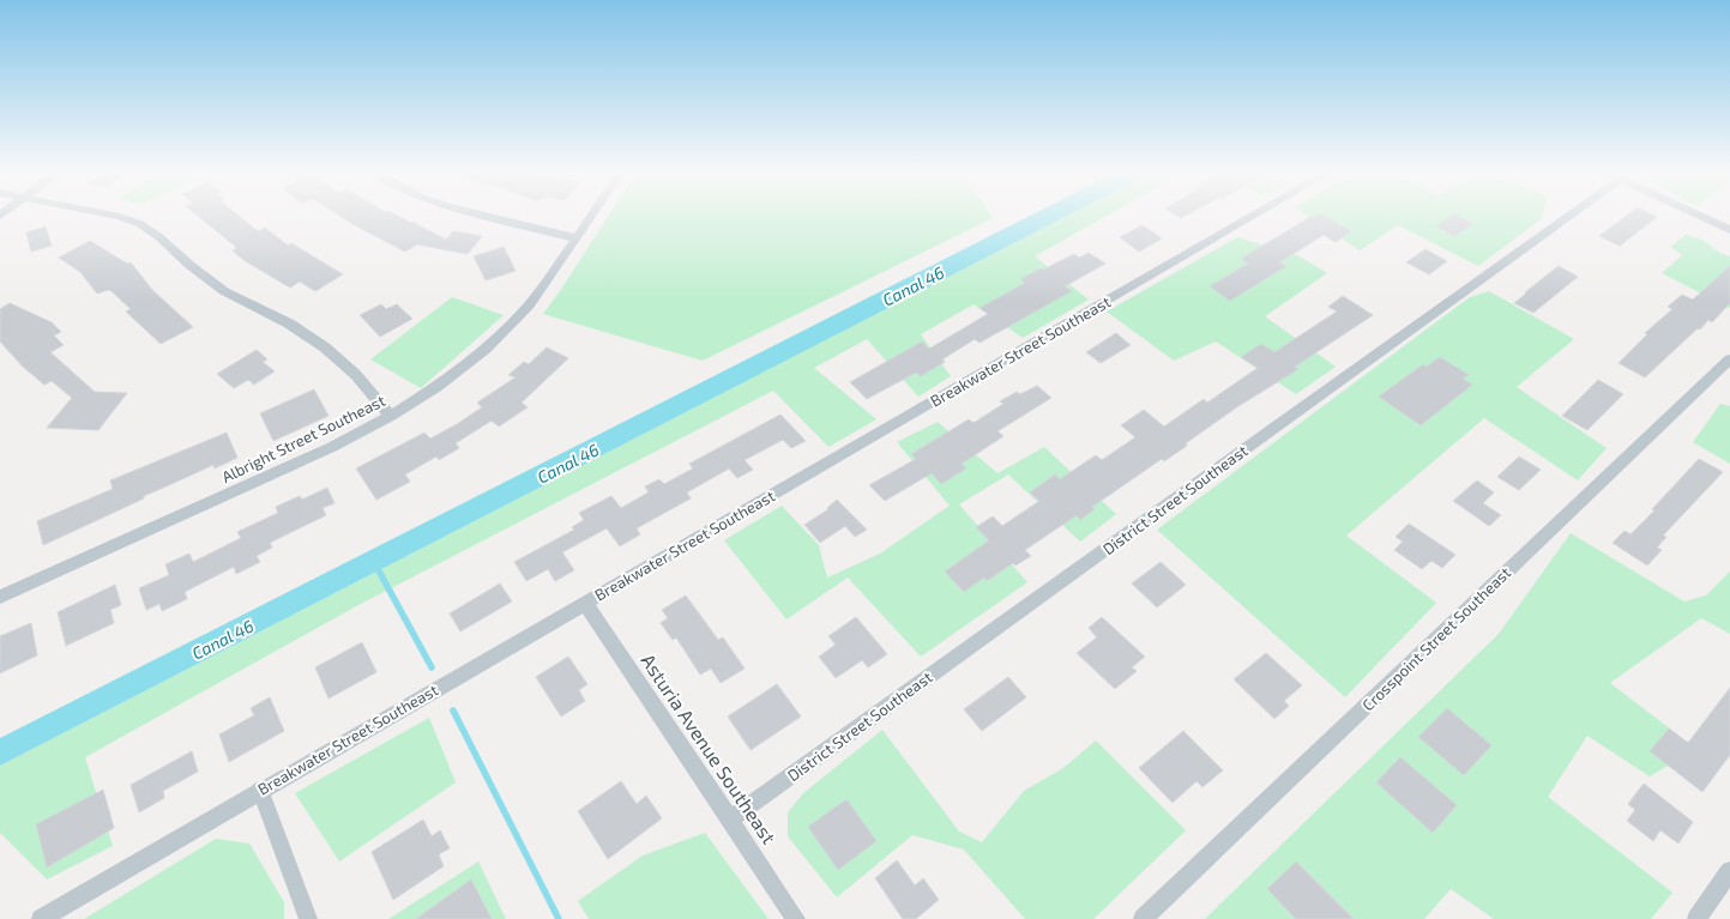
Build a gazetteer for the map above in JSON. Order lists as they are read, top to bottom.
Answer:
{
  "streets": {
    "street": [
      "Breakwater Street Southeast",
      "Albright Street Southeast",
      "District Street Southeast",
      "Crosspoint Street Southeast",
      "Asturia Avenue Southeast"
    ]
  },
  "crossings": [
    ["Breakwater Street Southeast", "Asturia Avenue Southeast"],
    ["District Street Southeast", "Asturia Avenue Southeast"]
  ],
  "water": ["Canal 46"]
}
